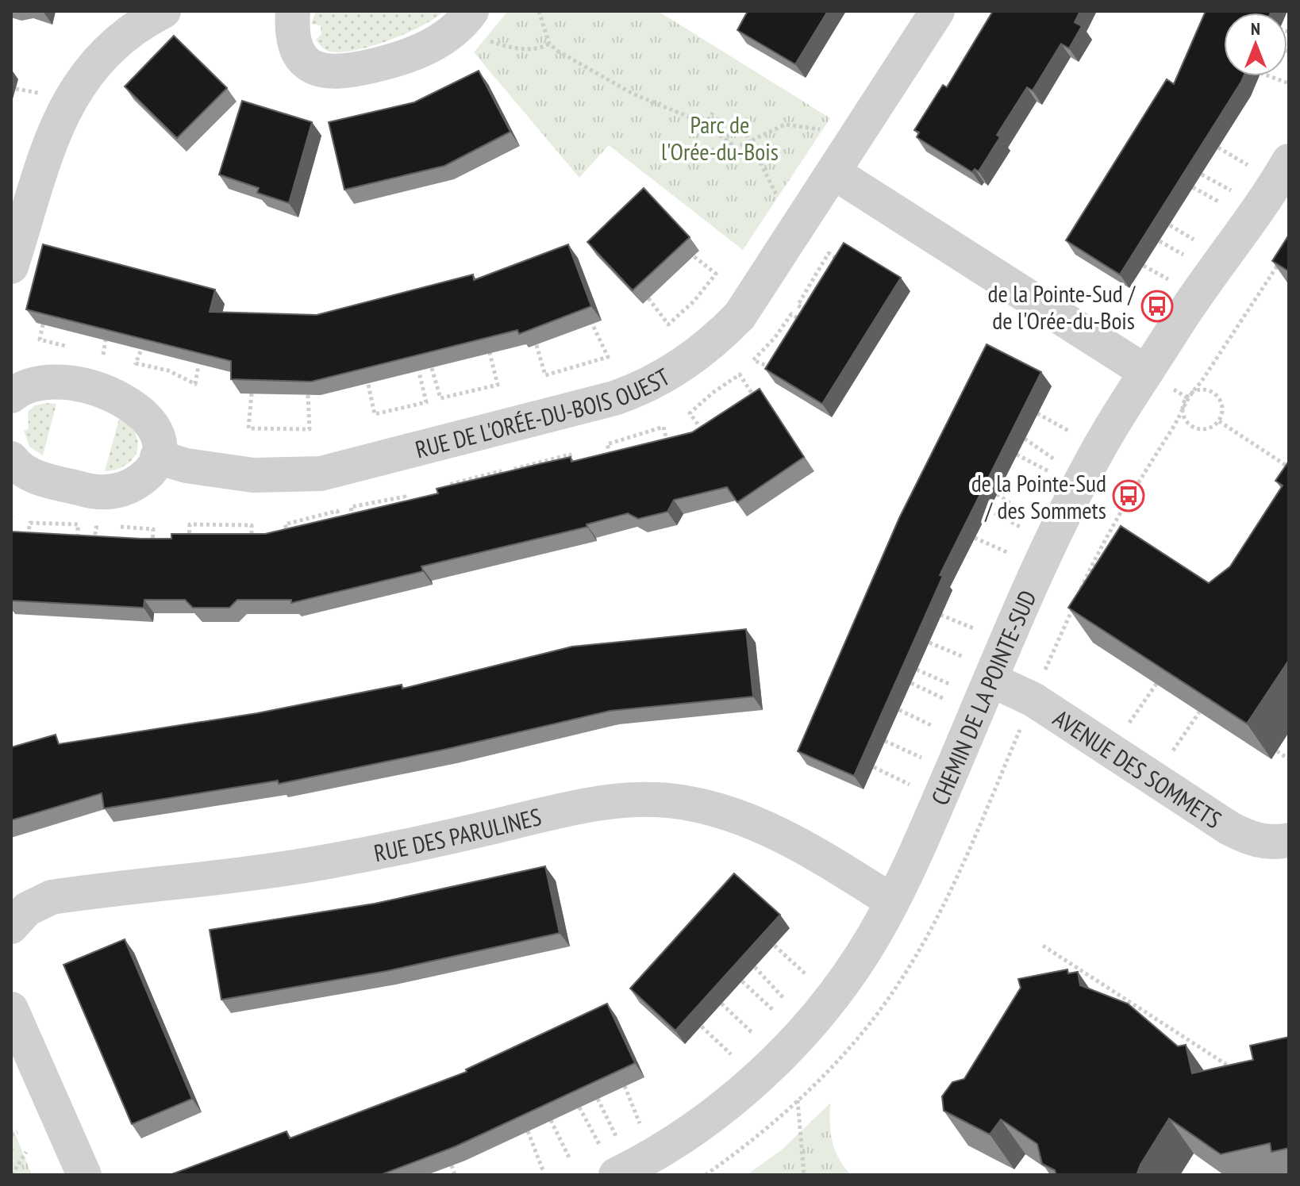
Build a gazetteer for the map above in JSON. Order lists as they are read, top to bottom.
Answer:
{
  "streets": {
    "street": [
      "RUE DE L'ORÉE-DU-BOIS OUEST",
      "CHEMIN DE LA POINTE-SUD",
      "AVENUE DES SOMMETS",
      "RUE DES PARULINES"
    ]
  },
  "crossings": [
    ["CHEMIN DE LA POINTE-SUD", "AVENUE DES SOMMETS"],
    ["CHEMIN DE LA POINTE-SUD", "RUE DES PARULINES"]
  ],
  "parks": ["Parc de l'Orée-du-Bois"],
  "places": {
    "bus stop": ["de la Pointe-Sud / de l'Orée-du-Bois", "de la Pointe-Sud / des Sommets"]
  },
  "north": "top"
}
